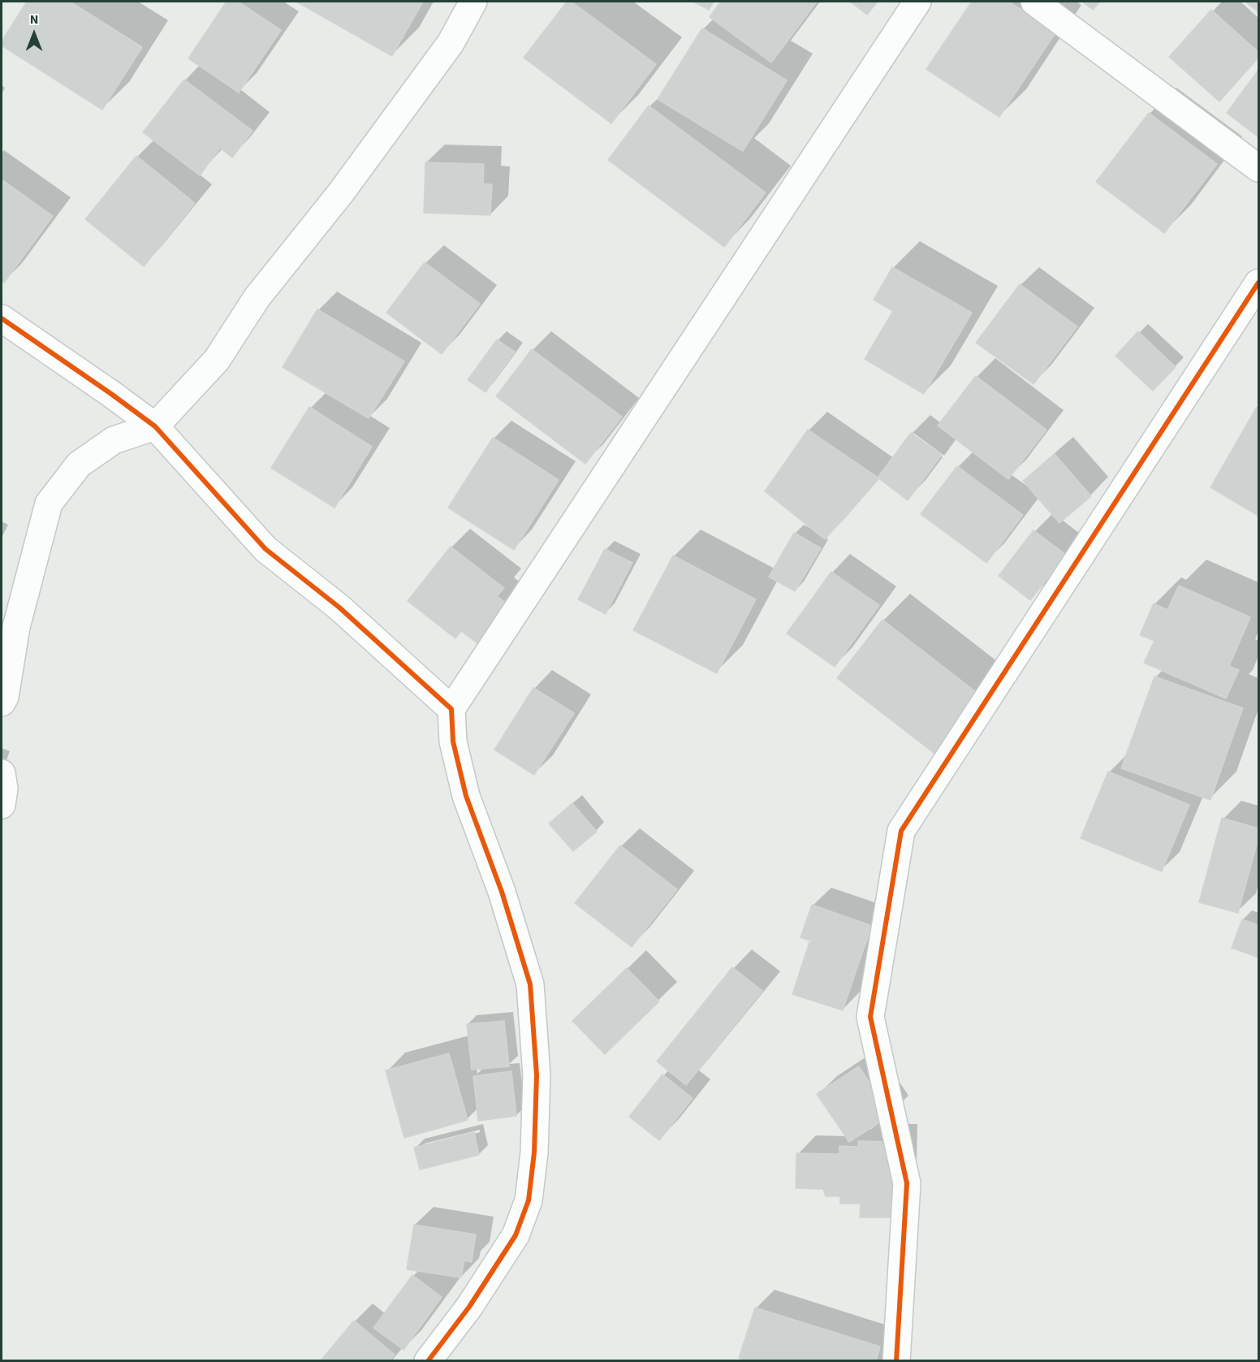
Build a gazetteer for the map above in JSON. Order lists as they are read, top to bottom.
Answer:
{
  "north": "top"
}
